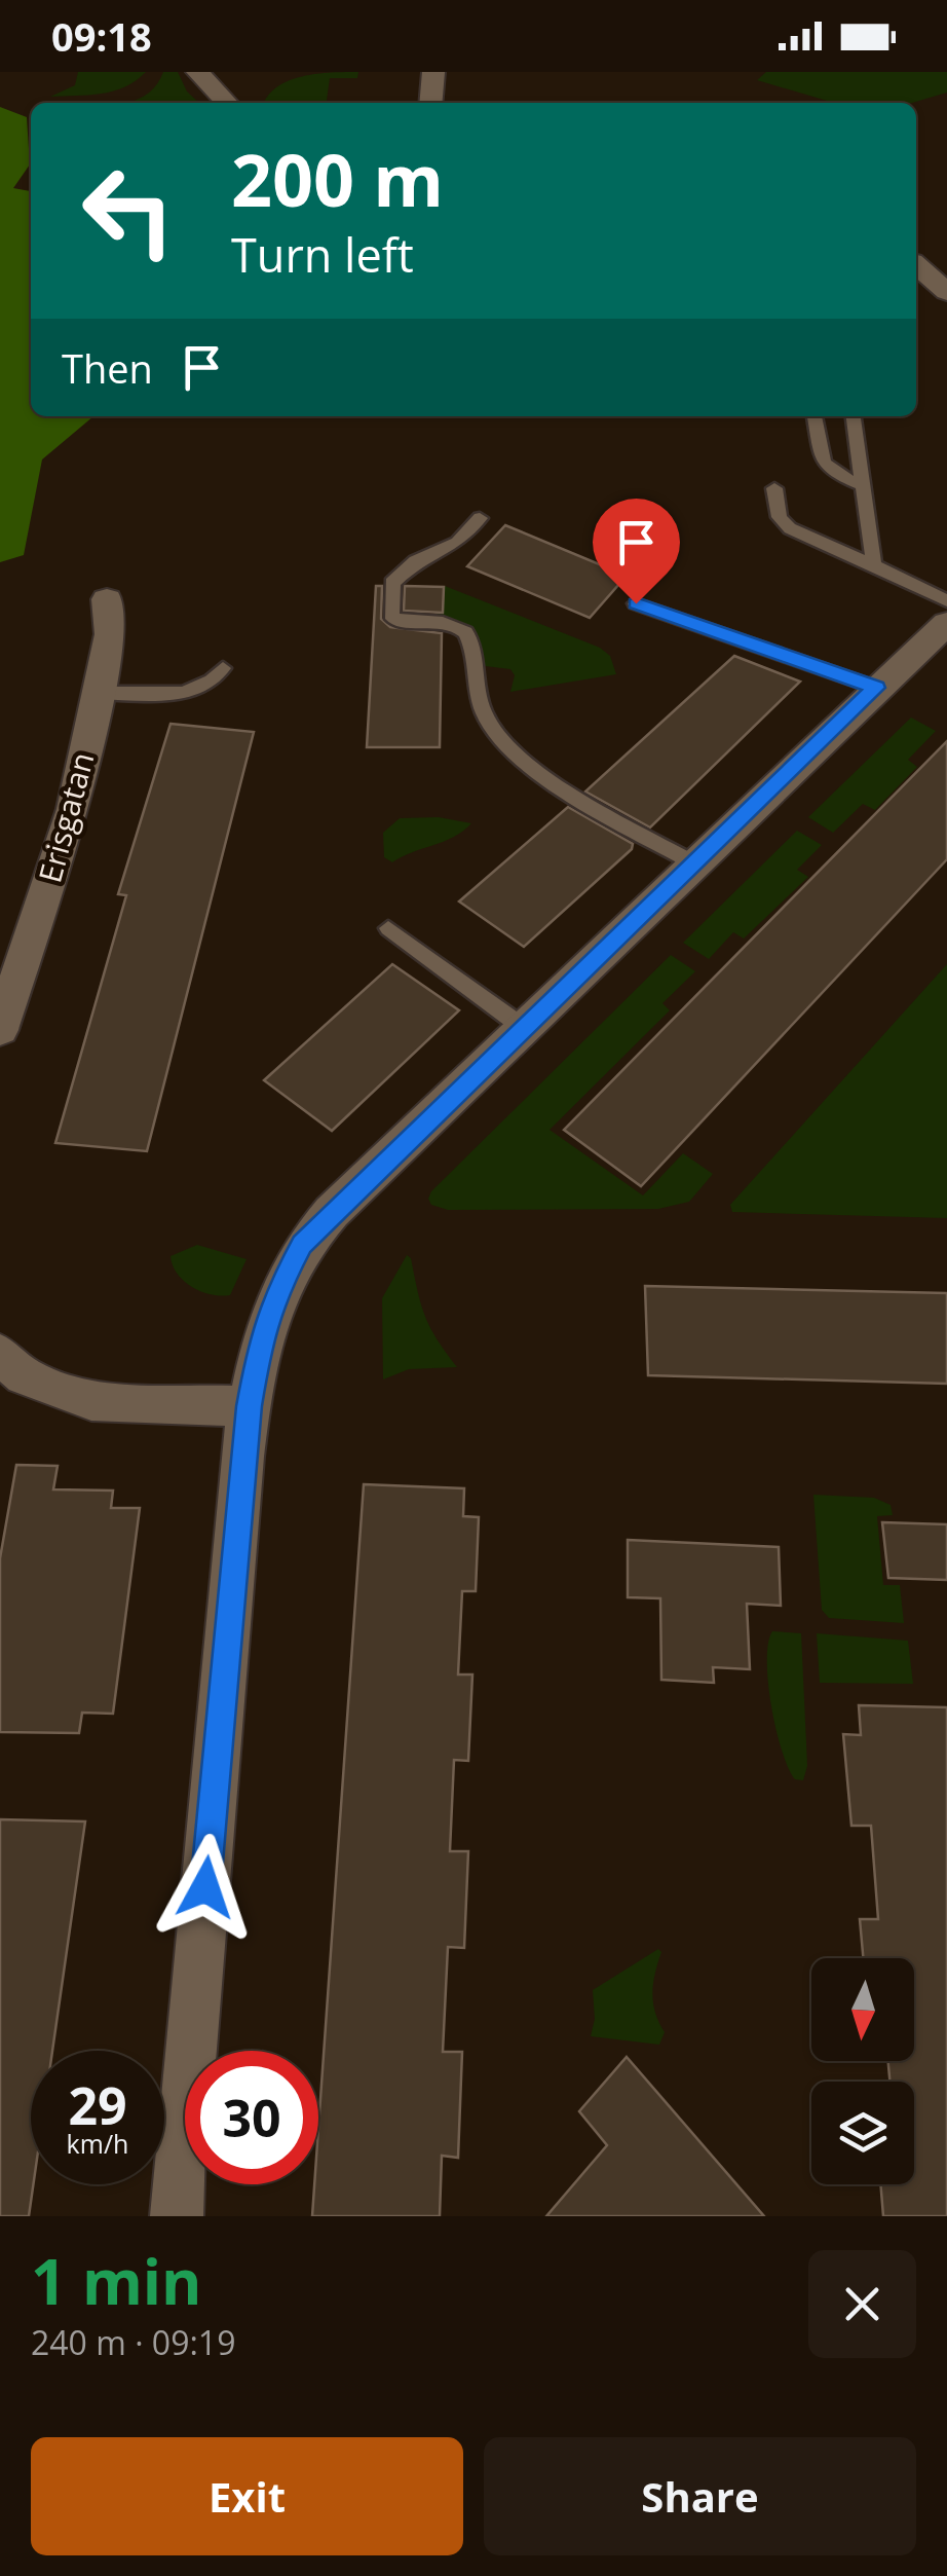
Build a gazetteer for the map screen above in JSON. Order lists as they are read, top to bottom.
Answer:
{
  "streets": {
    "street": ["Erisgatan"]
  },
  "north": "bottom",
  "page": {
    "status": "09:18",
    "turn": ["200 m", "Turn left"],
    "then": "Then",
    "speed": "29 km/h",
    "limit": "30",
    "heading": ["1 min", "240 m · 09:19"],
    "buttons": ["Exit", "Share"]
  }
}
